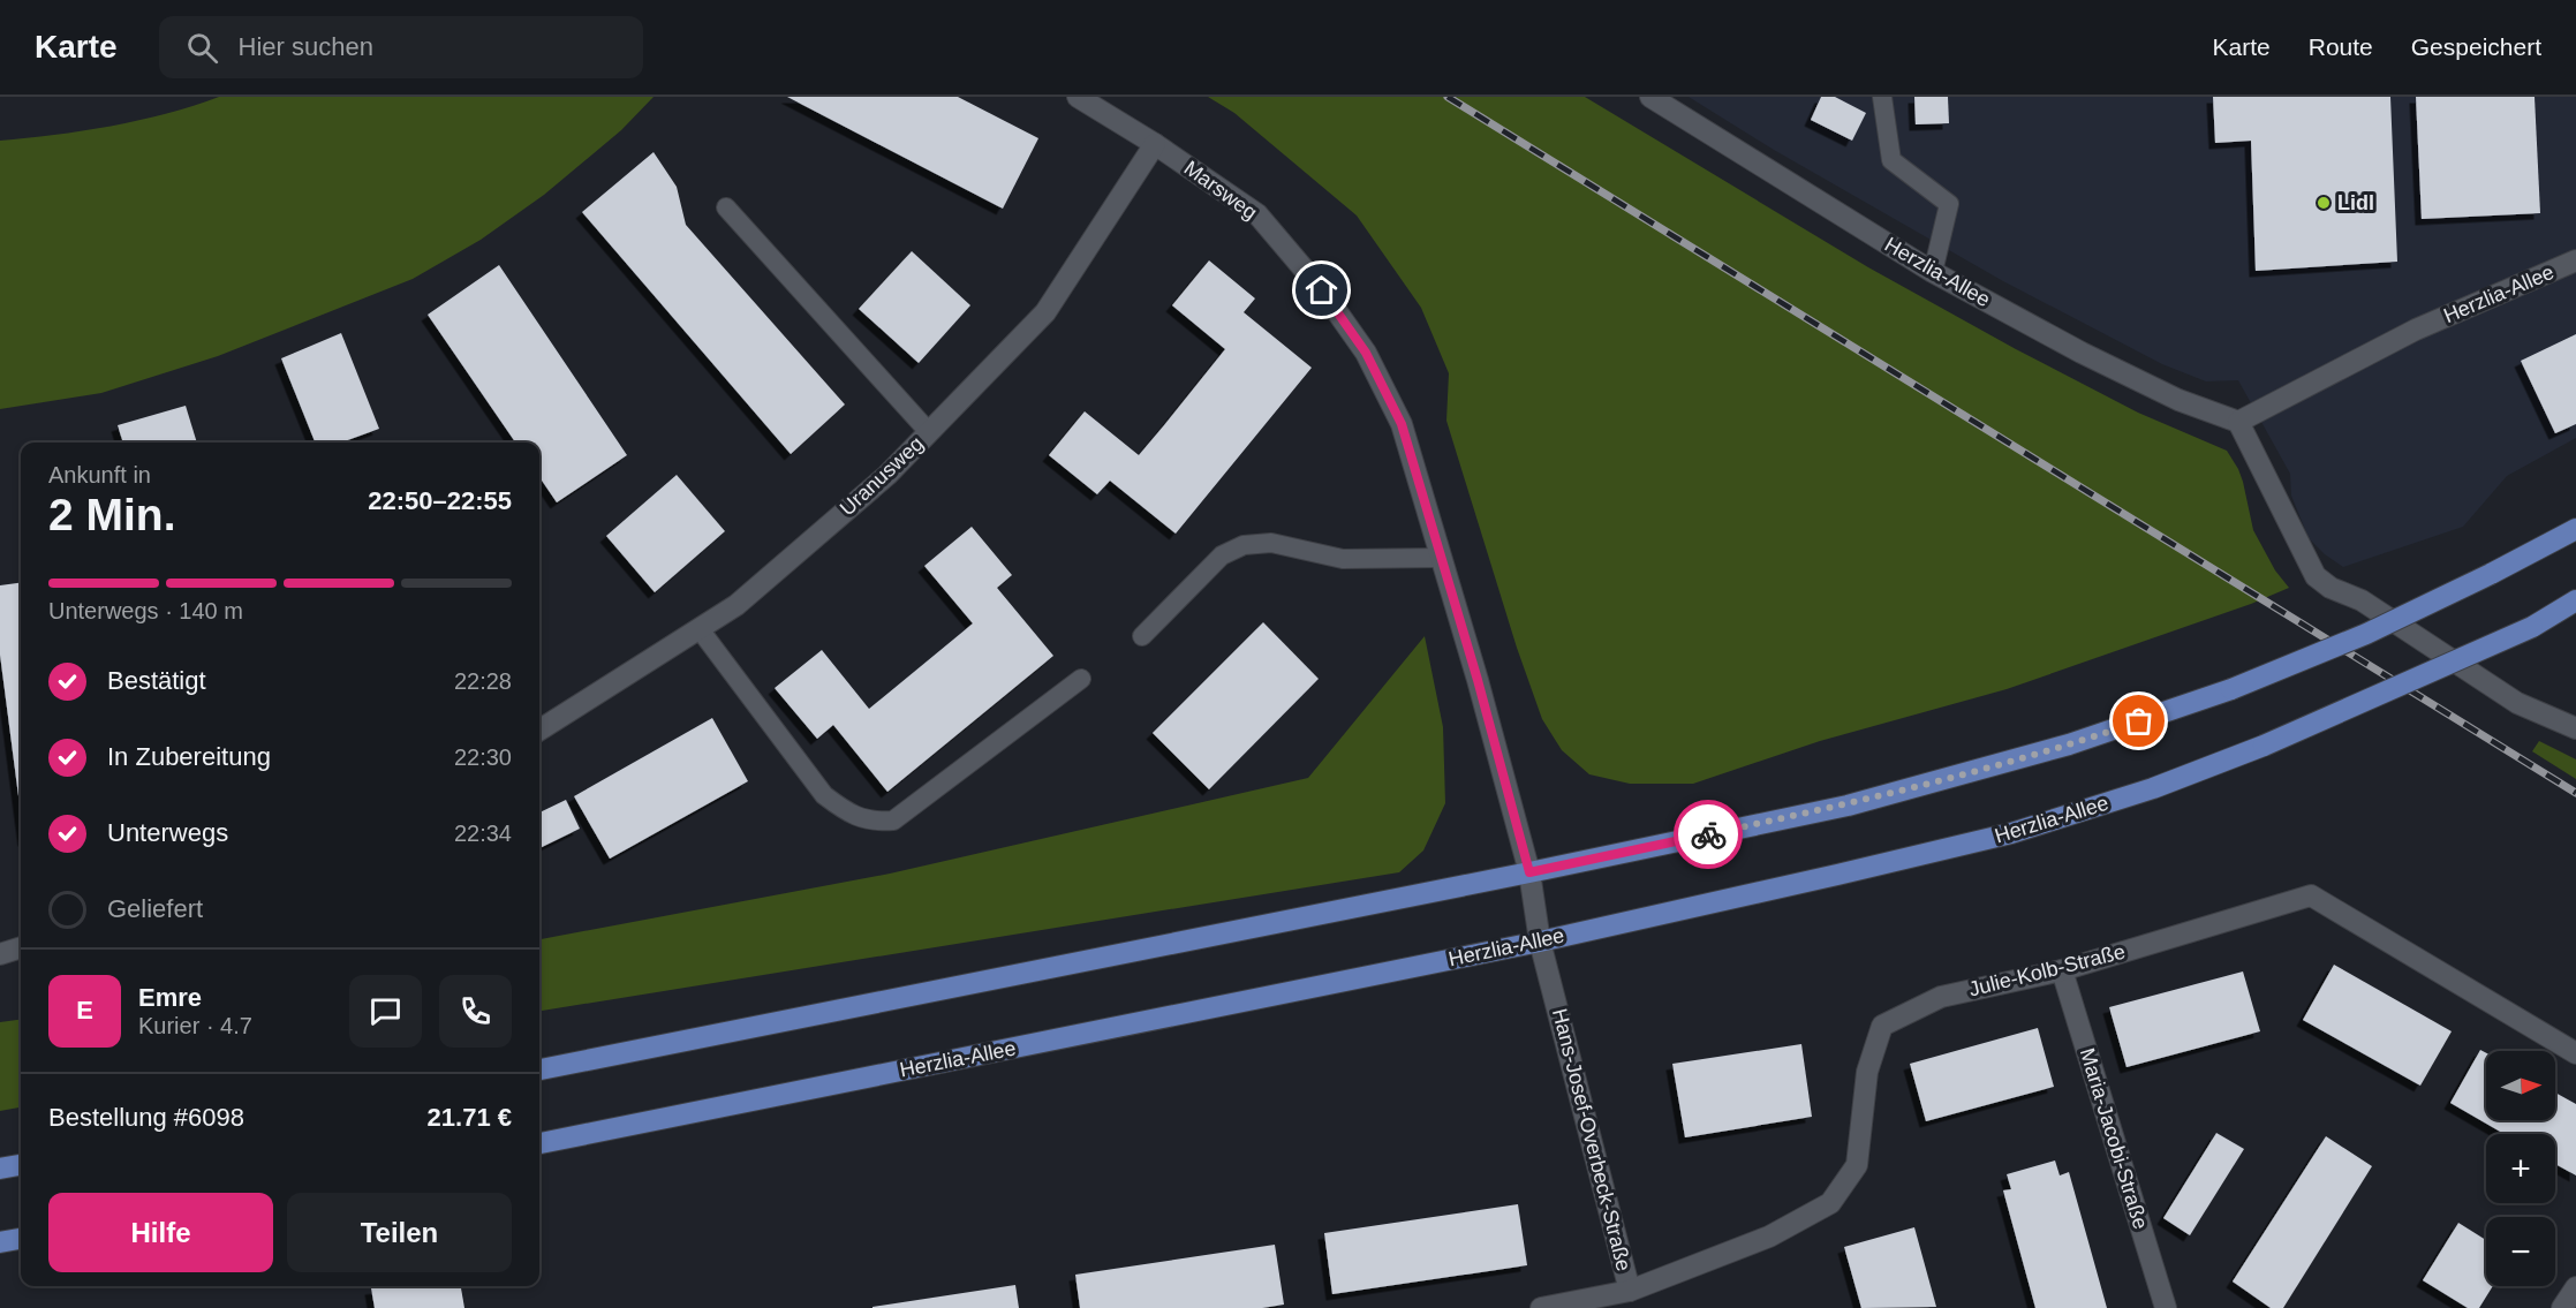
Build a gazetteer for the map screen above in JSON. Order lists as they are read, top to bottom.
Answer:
{
  "streets": {
    "main road": ["Herzlia-Allee"],
    "street": [
      "Marsweg",
      "Uranusweg",
      "Julie-Kolb-Straße",
      "Maria-Jacobi-Straße",
      "Hans-Josef-Overbeck-Straße"
    ]
  },
  "crossings": [
    ["Marsweg", "Herzlia-Allee"],
    ["Marsweg", "Uranusweg"],
    ["Marsweg", "Hans-Josef-Overbeck-Straße"],
    ["Herzlia-Allee", "Hans-Josef-Overbeck-Straße"],
    ["Julie-Kolb-Straße", "Maria-Jacobi-Straße"],
    ["Julie-Kolb-Straße", "Hans-Josef-Overbeck-Straße"]
  ],
  "places": ["Lidl"],
  "north": "right",
  "page": {
    "header": "Karte",
    "search": "Hier suchen",
    "nav": ["Karte", "Route", "Gespeichert"],
    "heading": ["2 Min.", "Ankunft in", "22:50–22:55"],
    "panel": [
      "Emre",
      "Kurier · 4.7",
      "Bestellung #6098",
      "21.71 €"
    ],
    "bar": "Unterwegs · 140 m",
    "list": [
      ["Bestätigt", "22:28"],
      ["In Zubereitung", "22:30"],
      ["Unterwegs", "22:34"],
      "Geliefert"
    ],
    "round": "E",
    "map_buttons": ["+", "−"],
    "buttons": ["Hilfe", "Teilen"]
  }
}
